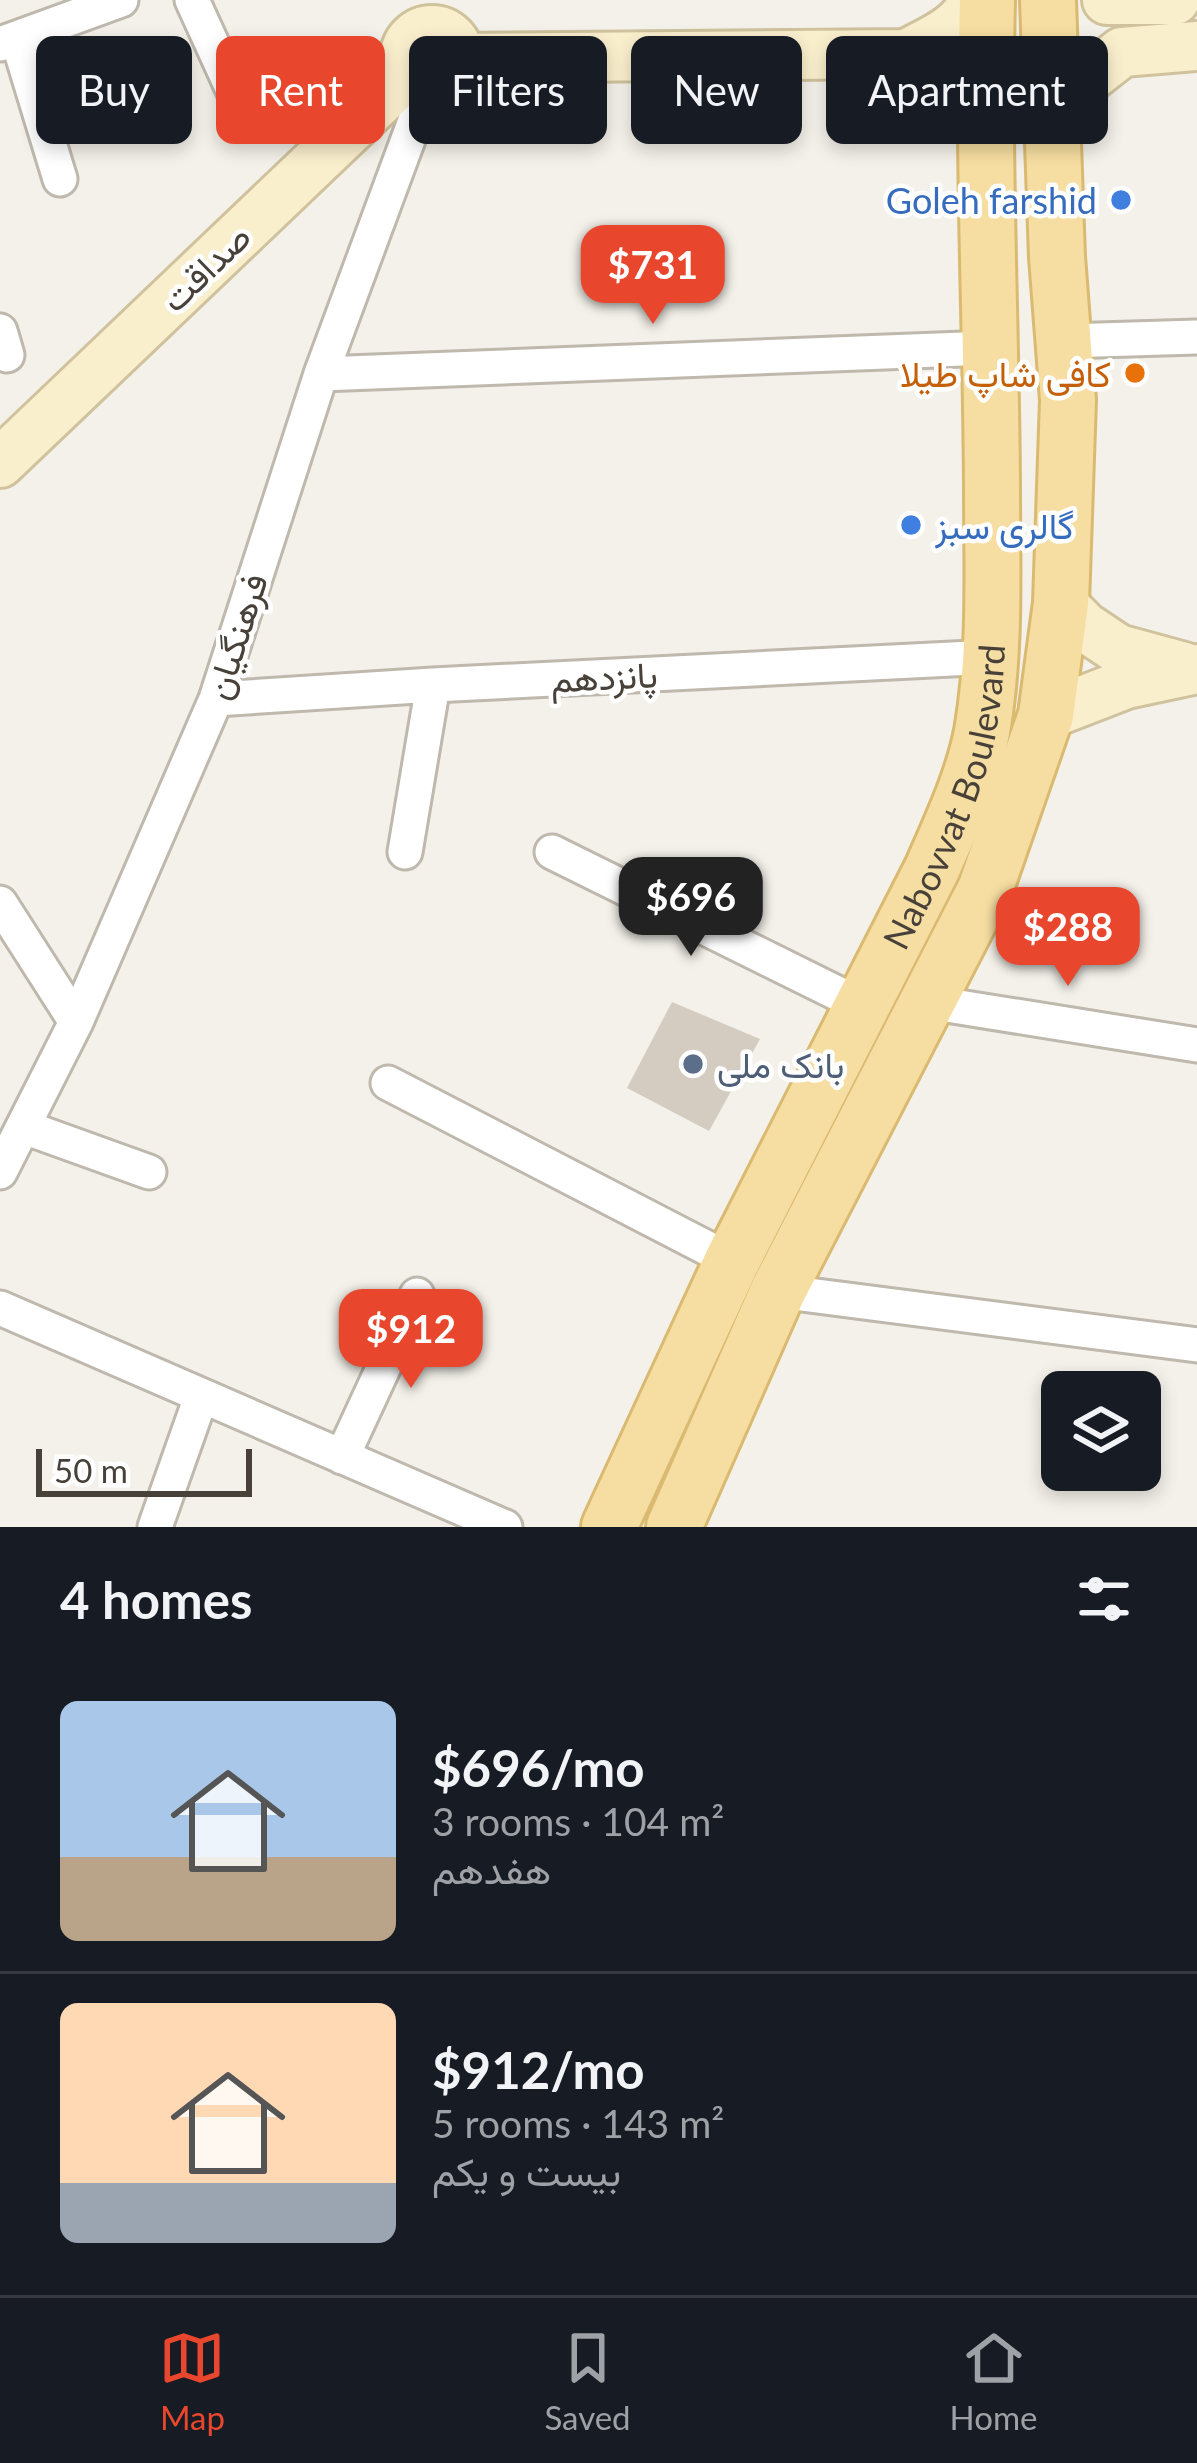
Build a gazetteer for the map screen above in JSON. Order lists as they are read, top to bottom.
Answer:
{
  "streets": {
    "main road": ["Nabovvat Boulevard"],
    "street": ["صداقت", "فرهنگیان", "پانزدهم"]
  },
  "crossings": [
    ["فرهنگیان", "پانزدهم"],
    ["پانزدهم", "Nabovvat Boulevard"]
  ],
  "places": [
    "Goleh farshid",
    "کافی شاپ طیلا",
    "گالری سبز",
    "بانک ملی"
  ],
  "scale_bar": "50 m",
  "page": {
    "chip": [
      "Buy",
      "Rent",
      "Filters",
      "New",
      "Apartment"
    ],
    "price": [
      "$731",
      "$696",
      "$288",
      "$912"
    ],
    "scale": "50 m",
    "heading": "4 homes",
    "list": [
      {
        "name": "$696/mo",
        "note": "3 rooms · 104 m² · هفدهم"
      },
      {
        "name": "$912/mo",
        "note": "5 rooms · 143 m² · بیست و یکم"
      }
    ],
    "tabs": ["Map", "Saved", "Home"]
  }
}
